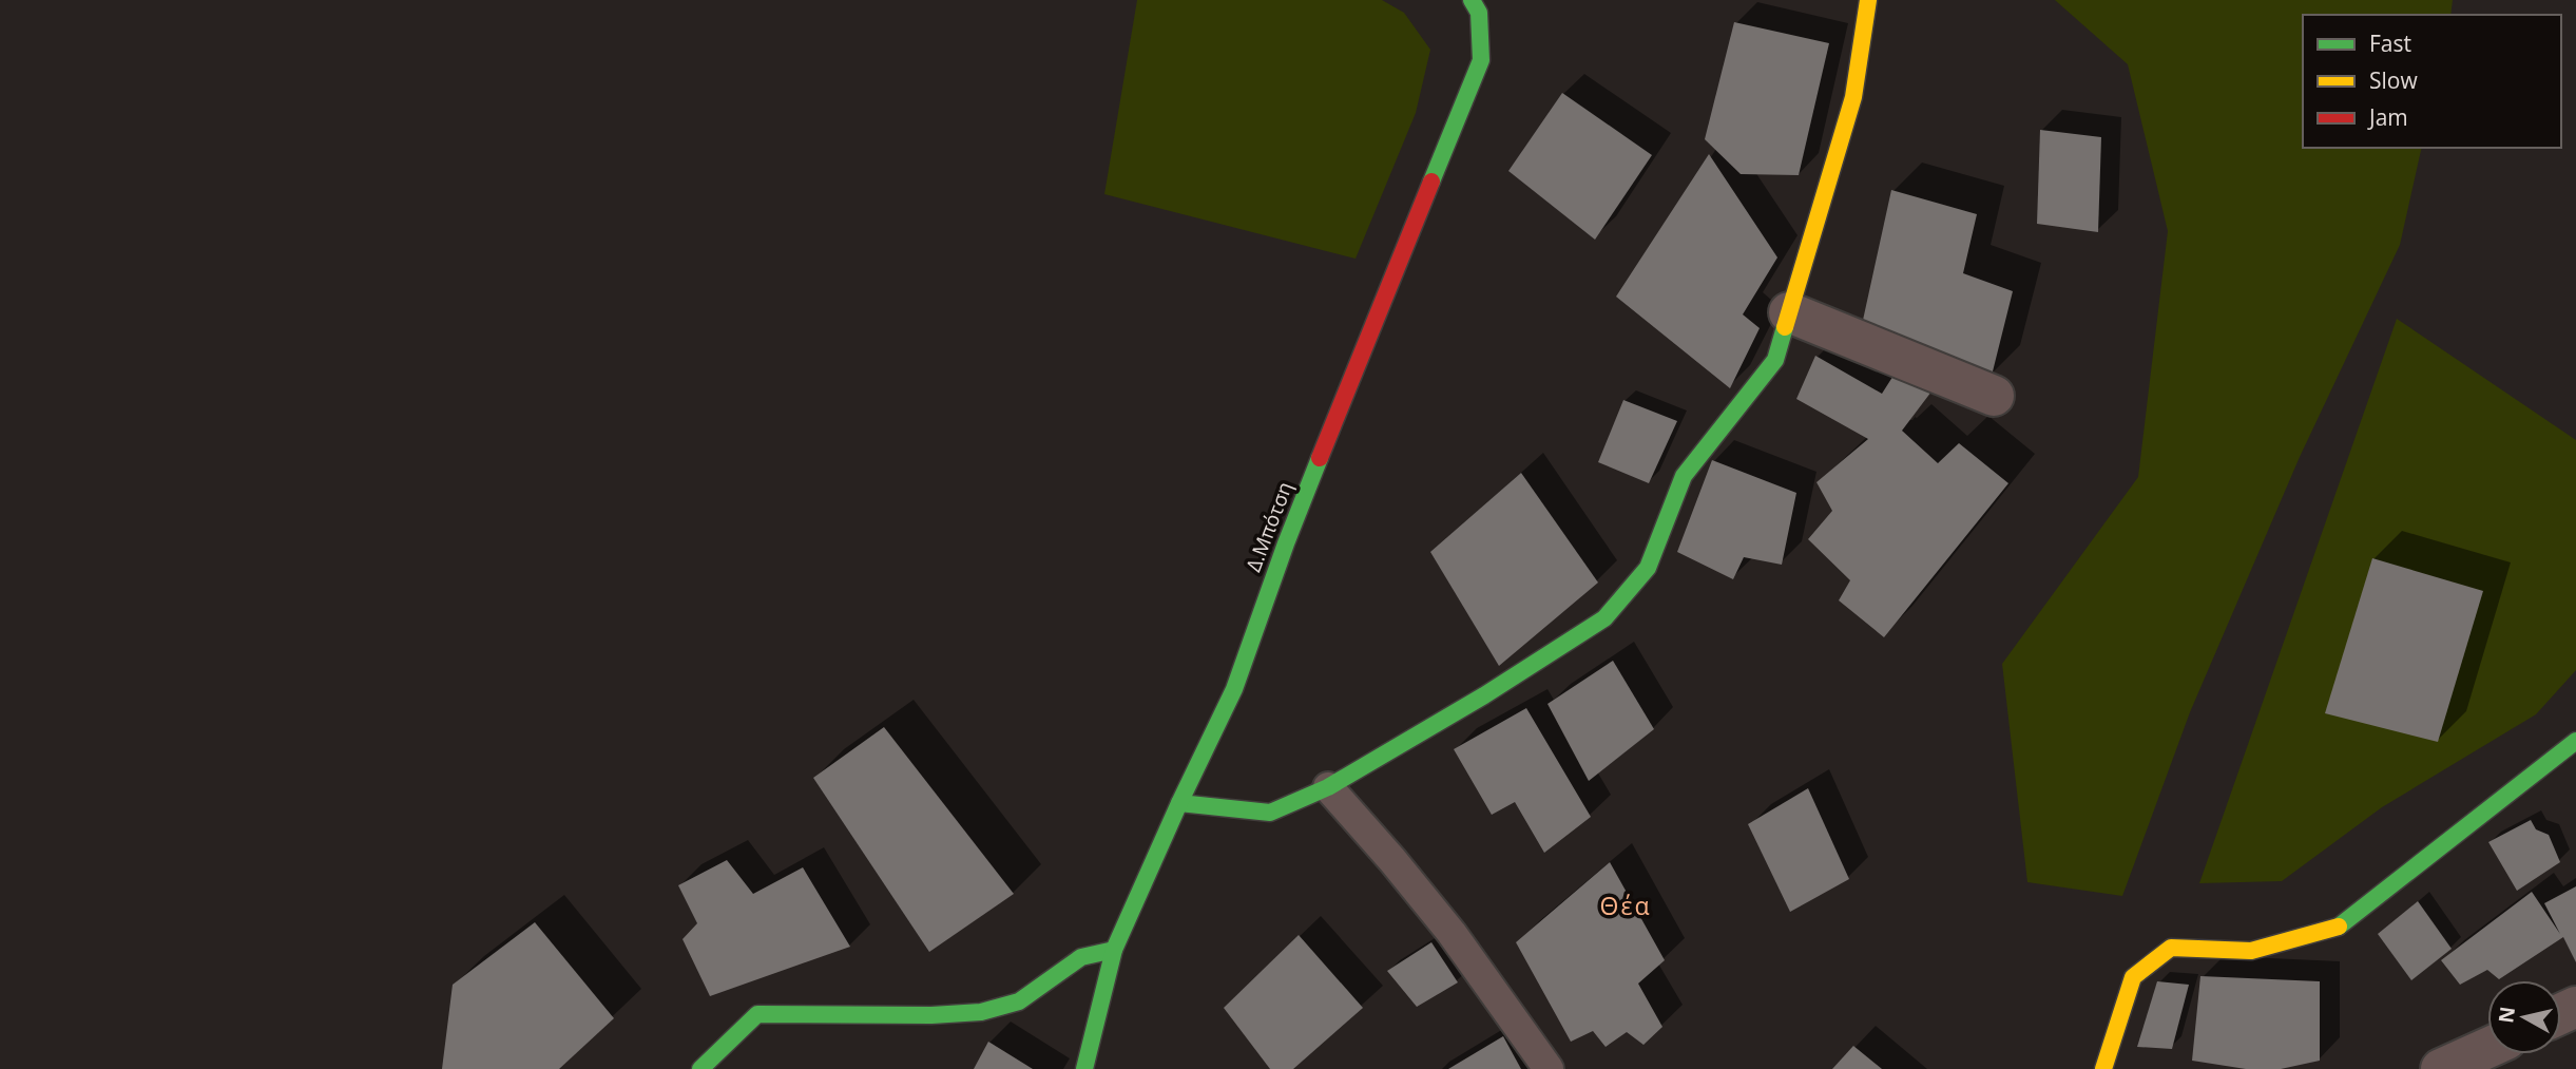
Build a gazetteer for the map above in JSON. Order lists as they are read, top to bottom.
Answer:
{
  "streets": {
    "street": ["Δ.Μπότση"]
  },
  "districts": ["Θέα"],
  "legend": ["Fast", "Slow", "Jam"],
  "north": "left"
}
